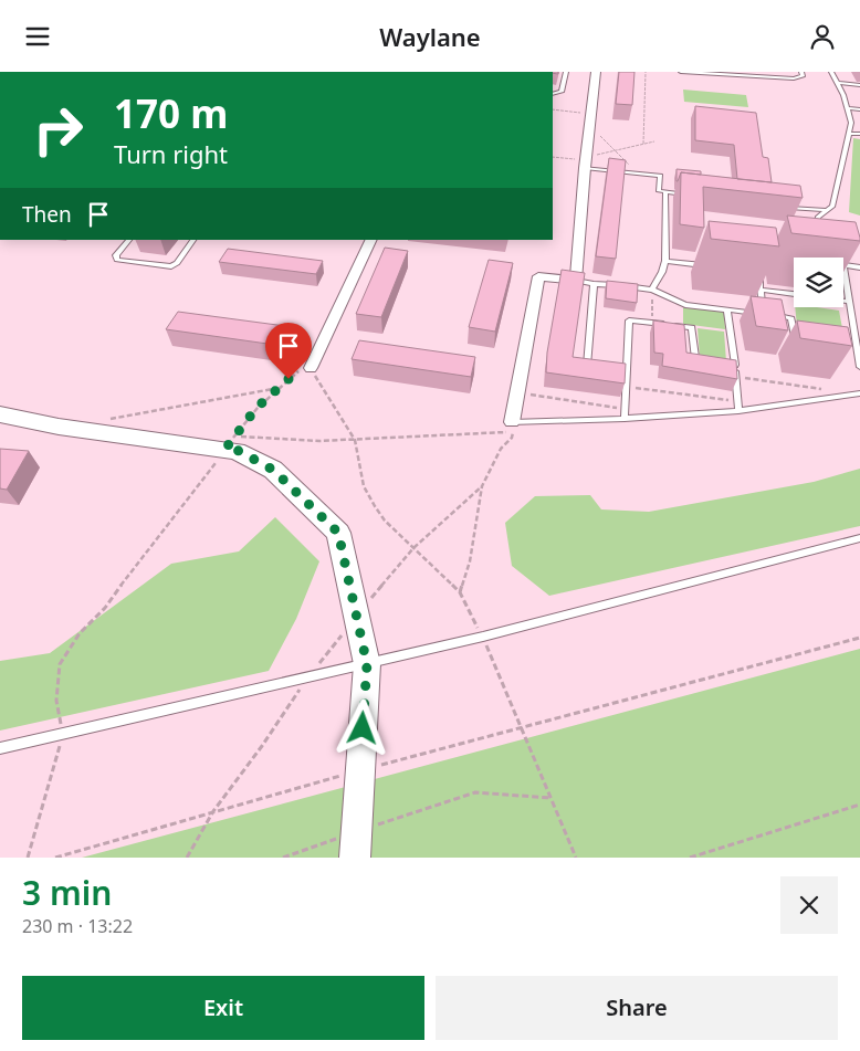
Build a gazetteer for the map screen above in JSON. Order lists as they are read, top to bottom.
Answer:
{
  "page": {
    "header": "Waylane",
    "turn": ["170 m", "Turn right"],
    "then": "Then",
    "heading": ["3 min", "230 m · 13:22"],
    "buttons": ["Exit", "Share"]
  }
}
